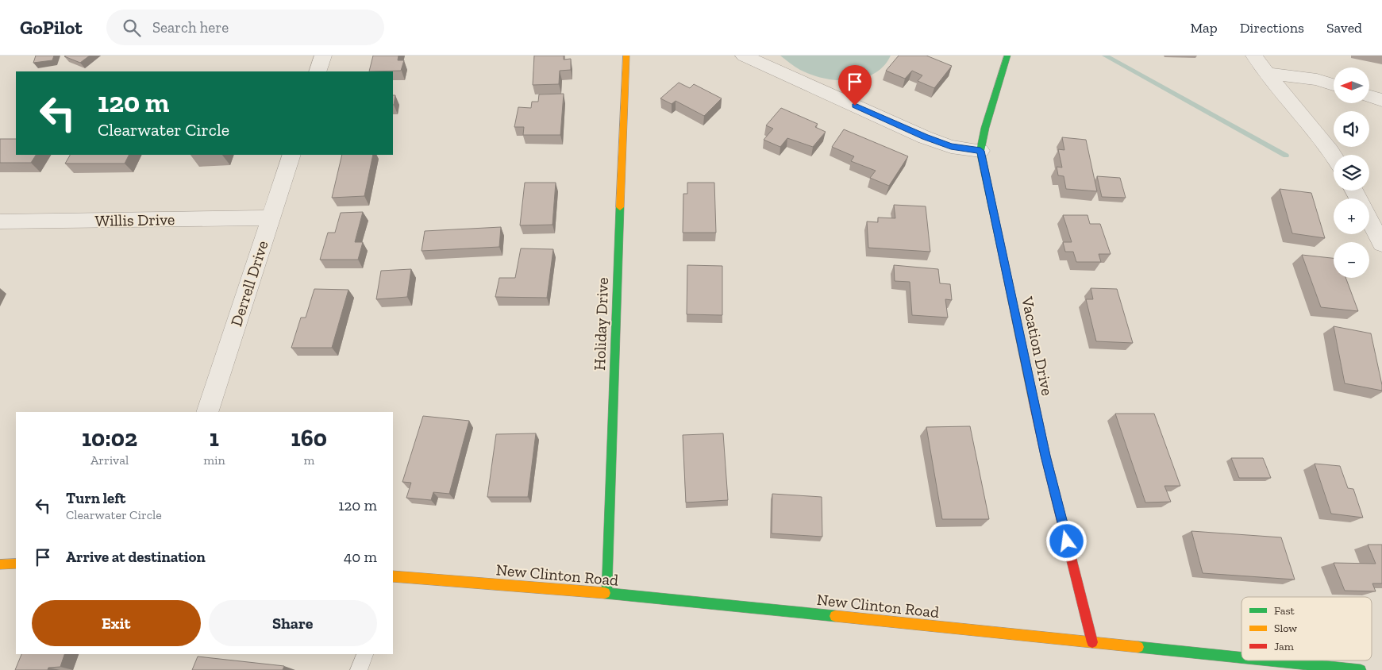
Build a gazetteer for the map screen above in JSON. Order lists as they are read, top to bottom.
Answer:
{
  "streets": {
    "street": [
      "Willis Drive",
      "Derrell Drive",
      "Holiday Drive",
      "Vacation Drive",
      "New Clinton Road"
    ]
  },
  "crossings": [
    ["Willis Drive", "Derrell Drive"],
    ["Holiday Drive", "New Clinton Road"],
    ["Vacation Drive", "New Clinton Road"]
  ],
  "legend": ["Fast", "Slow", "Jam"],
  "north": "left",
  "page": {
    "header": "GoPilot",
    "search": "Search here",
    "nav": ["Map", "Directions", "Saved"],
    "map_buttons": ["+", "−"],
    "turn": ["120 m", "Clearwater Circle"],
    "eta": [
      "10:02",
      "Arrival",
      "1",
      "min",
      "160",
      "m"
    ],
    "list": [
      {
        "name": "Turn left",
        "note": "Clearwater Circle",
        "value": "120 m"
      },
      {
        "name": "Arrive at destination",
        "value": "40 m"
      }
    ],
    "buttons": ["Exit", "Share"]
  }
}
